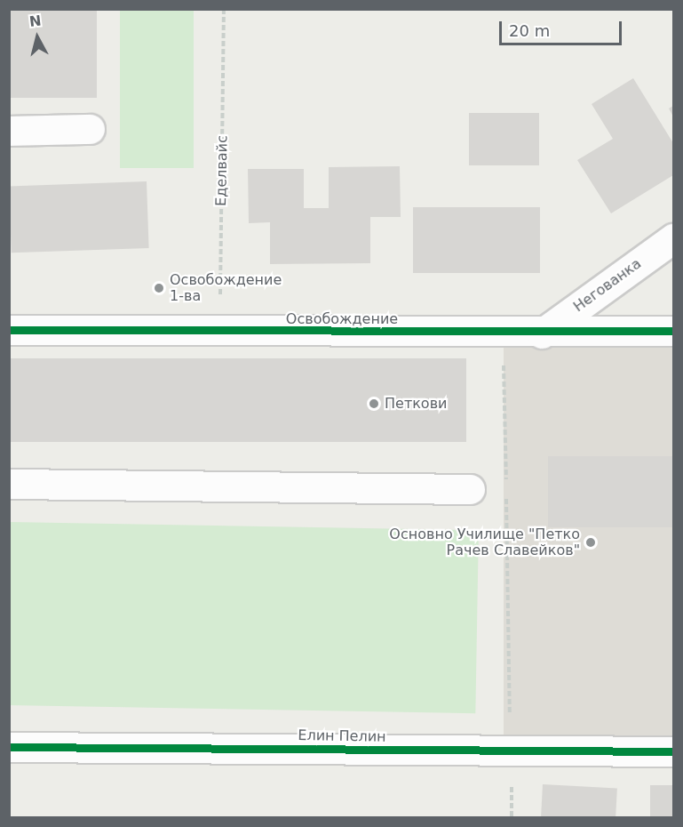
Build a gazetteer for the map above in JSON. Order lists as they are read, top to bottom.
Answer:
{
  "streets": {
    "street": ["Негованка", "Освобождение", "Елин Пелин"],
    "path": ["Еделвайс"]
  },
  "crossings": [
    ["Еделвайс", "Освобождение"],
    ["Негованка", "Освобождение"]
  ],
  "places": ["Освобождение 1-ва", "Петкови", "Основно Училище \"Петко Рачев Славейков\""],
  "scale_bar": "20 m",
  "north": "top"
}
